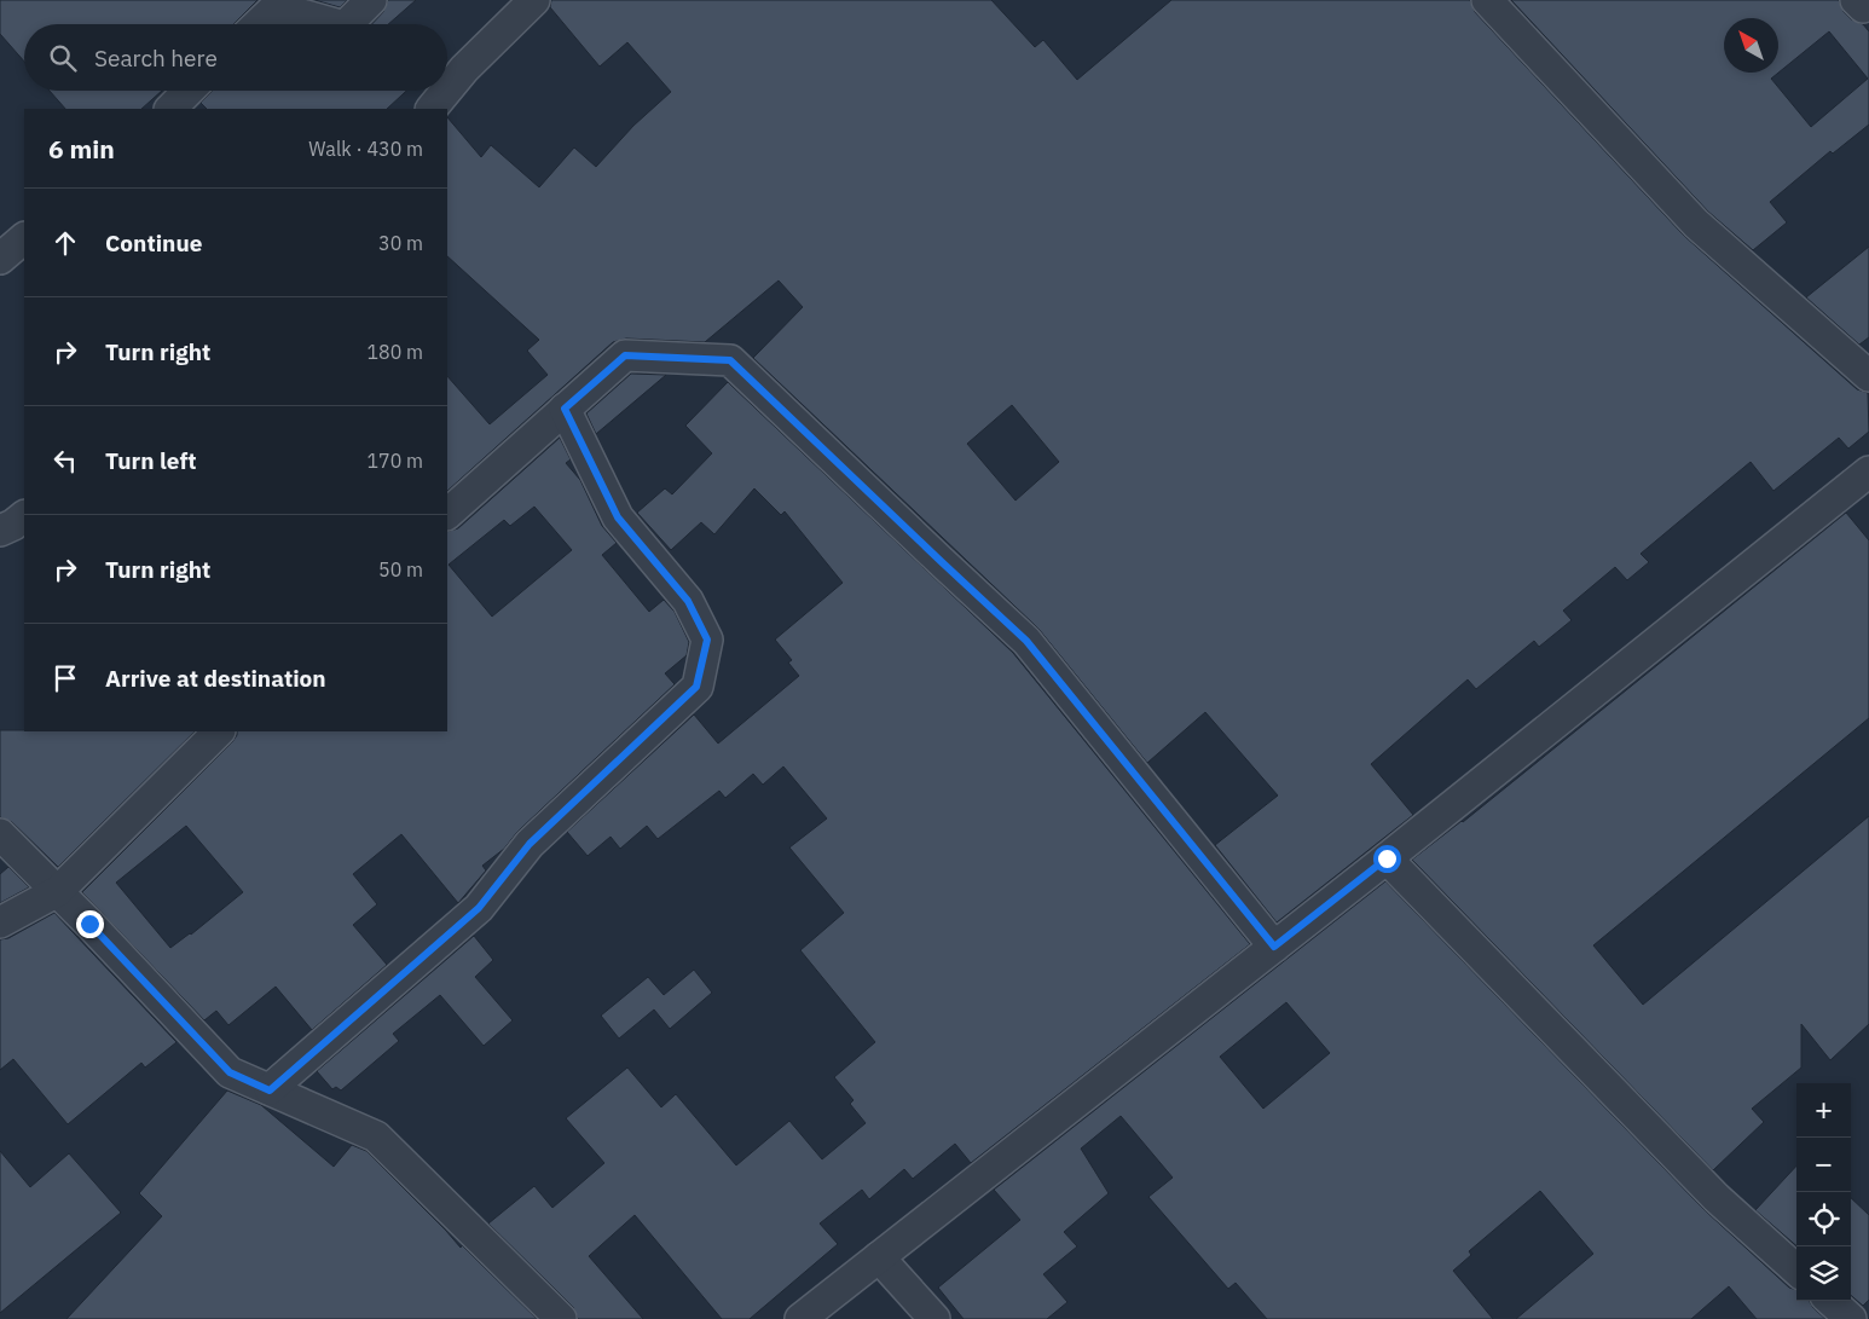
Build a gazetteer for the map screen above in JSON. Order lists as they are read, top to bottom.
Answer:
{
  "north": "top left",
  "page": {
    "search": "Search here",
    "heading": ["6 min", "Walk · 430 m"],
    "list": [
      ["Continue", "30 m"],
      ["Turn right", "180 m"],
      ["Turn left", "170 m"],
      ["Turn right", "50 m"],
      "Arrive at destination"
    ],
    "map_buttons": ["+", "−"]
  }
}
